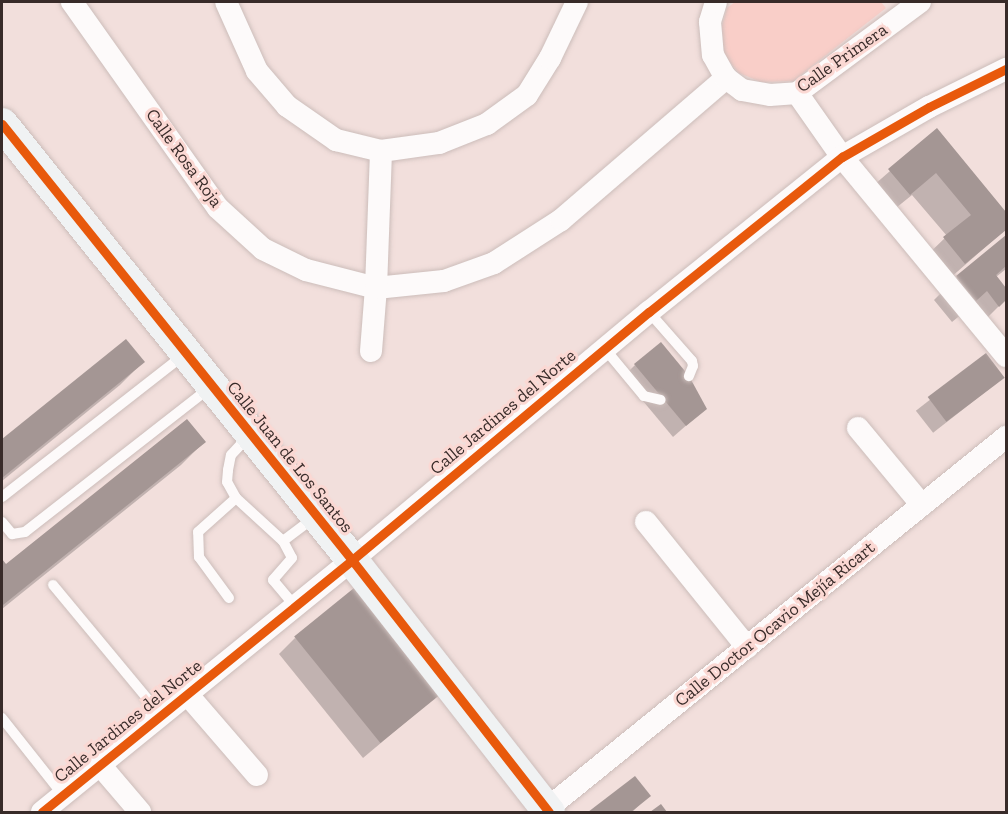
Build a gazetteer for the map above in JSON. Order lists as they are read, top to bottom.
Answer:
{
  "streets": {
    "street": [
      "Calle Primera",
      "Calle Rosa Roja",
      "Calle Jardines del Norte",
      "Calle Juan de Los Santos",
      "Calle Doctor Ocavio Mejía Ricart"
    ]
  },
  "crossings": [
    ["Calle Primera", "Calle Rosa Roja"],
    ["Calle Jardines del Norte", "Calle Juan de Los Santos"],
    ["Calle Juan de Los Santos", "Calle Doctor Ocavio Mejía Ricart"]
  ]
}
